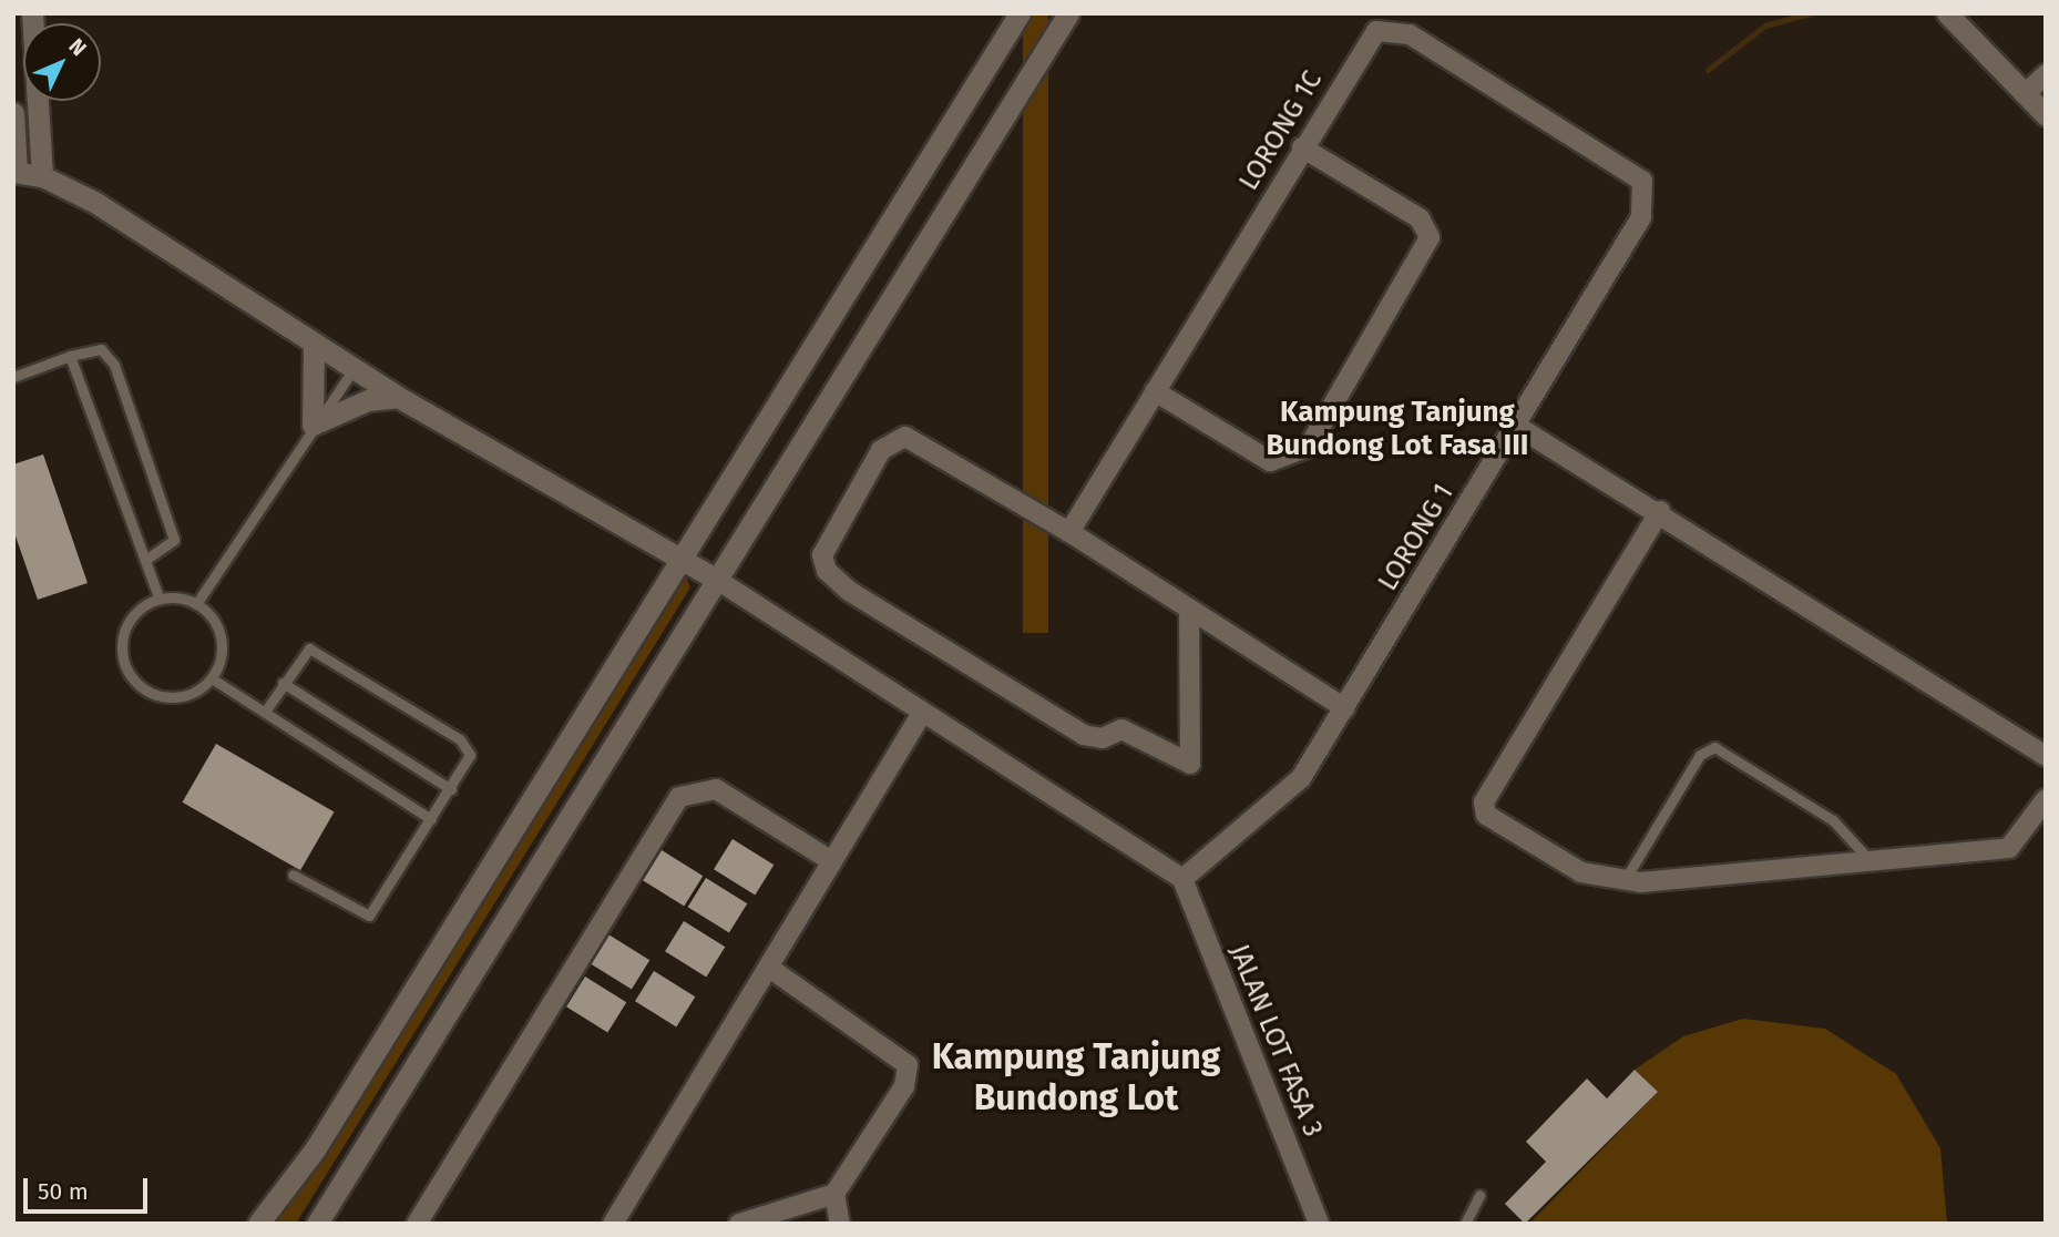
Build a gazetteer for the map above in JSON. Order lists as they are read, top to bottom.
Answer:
{
  "streets": {
    "street": ["LORONG 1C", "LORONG 1", "JALAN LOT FASA 3"]
  },
  "crossings": [
    ["LORONG 1C", "LORONG 1"],
    ["LORONG 1", "JALAN LOT FASA 3"]
  ],
  "districts": ["Kampung Tanjung Bundong Lot Fasa III", "Kampung Tanjung Bundong Lot"],
  "scale_bar": "50 m",
  "north": "top right"
}
